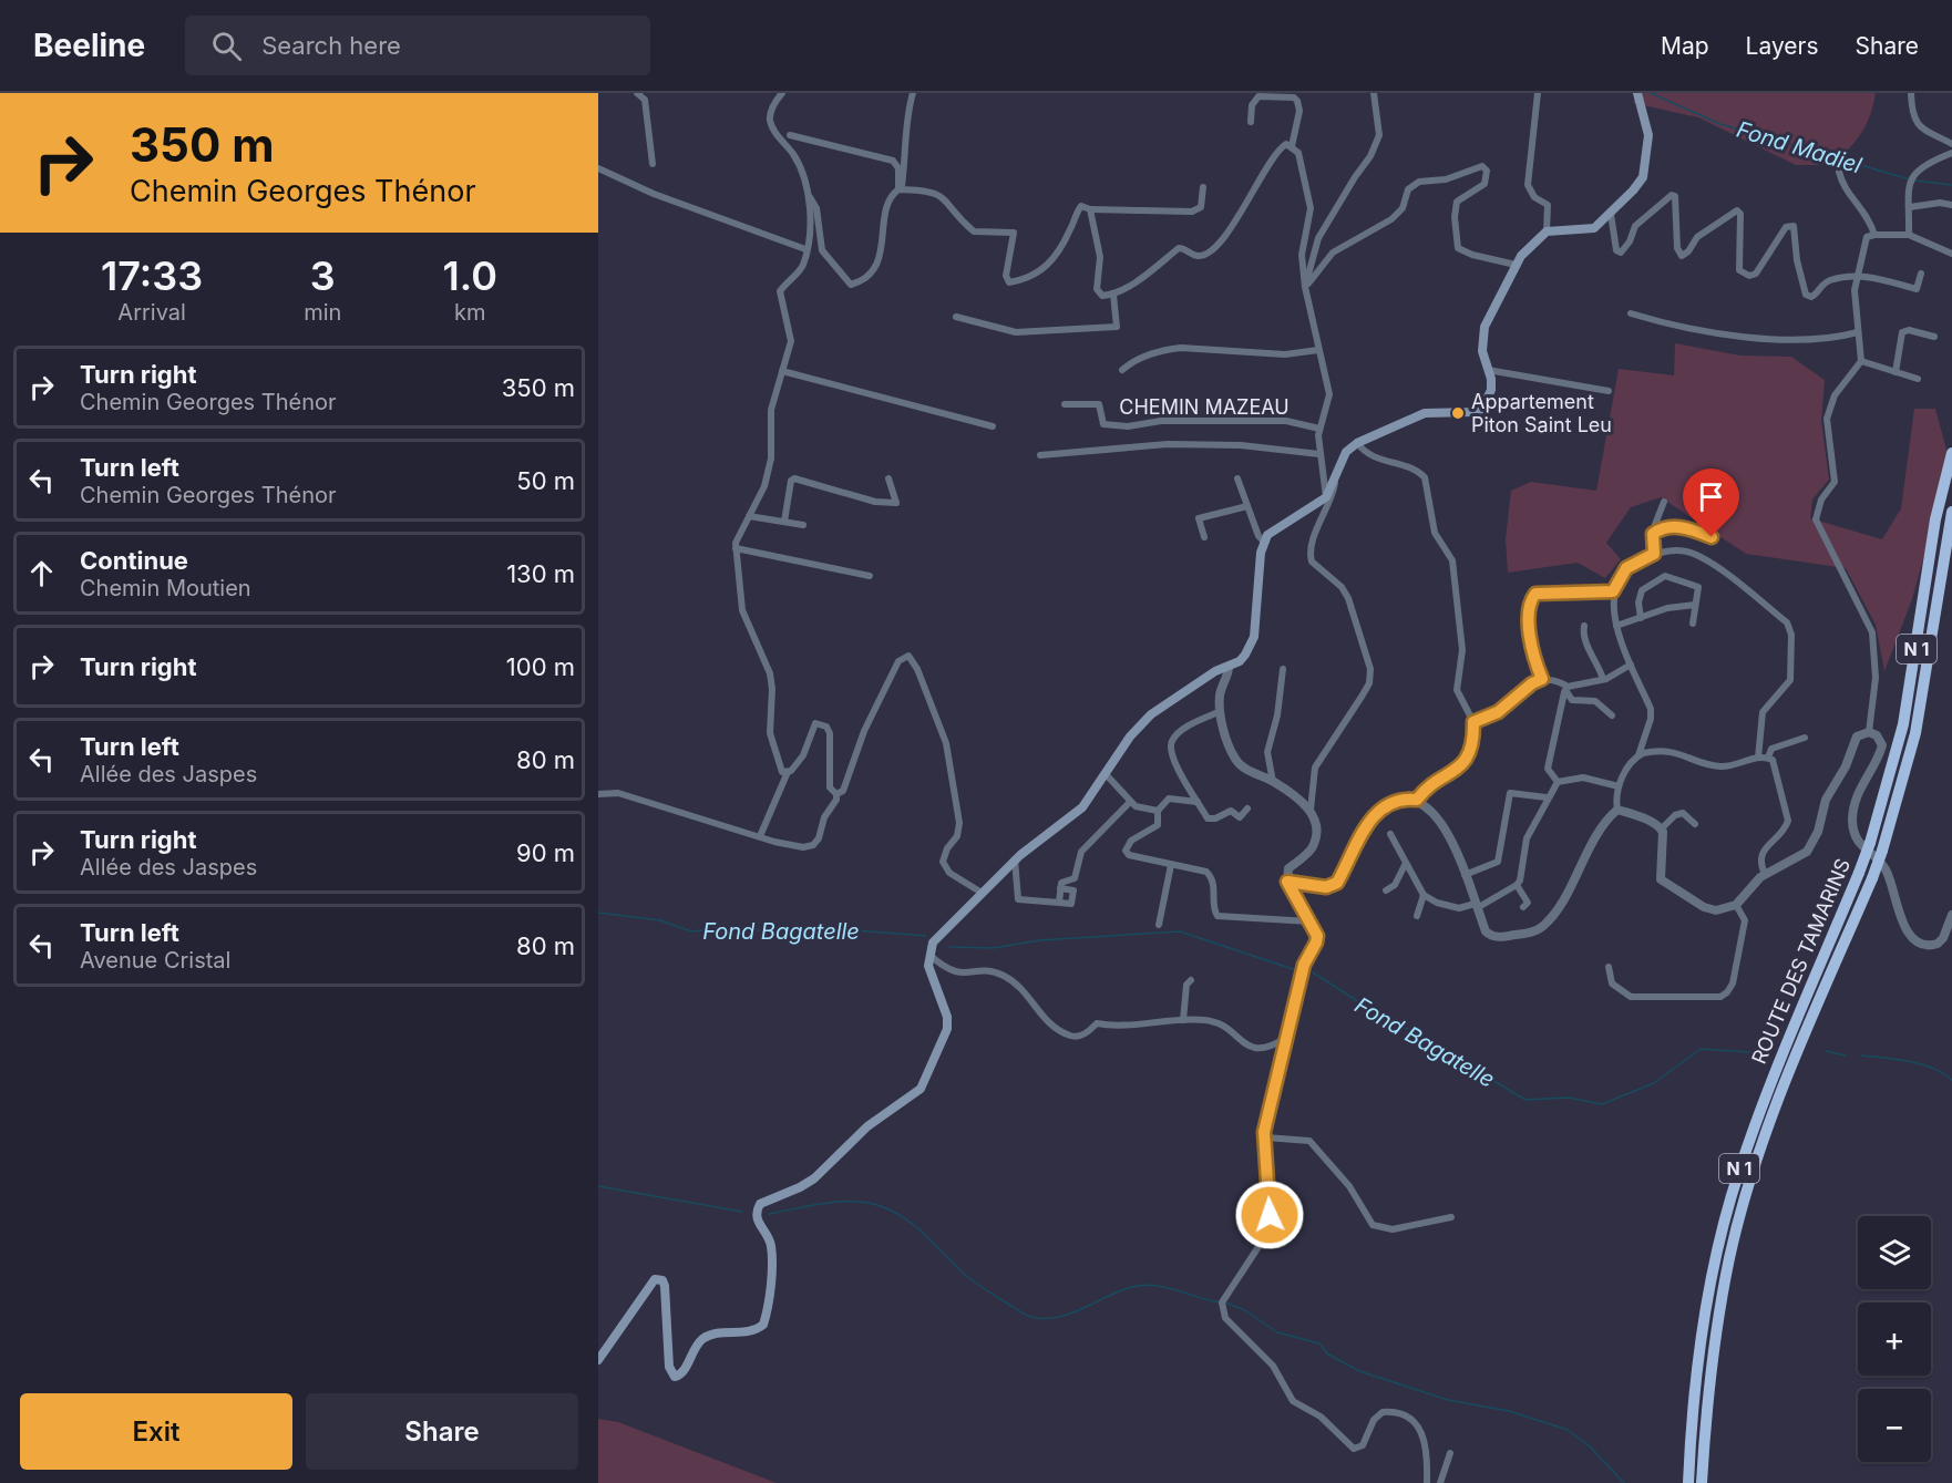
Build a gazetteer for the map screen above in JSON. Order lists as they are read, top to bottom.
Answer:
{
  "streets": {
    "highway": ["N 1", "ROUTE DES TAMARINS"],
    "street": ["CHEMIN MAZEAU"]
  },
  "water": ["Fond Madiel", "Fond Bagatelle"],
  "places": ["Appartement Piton Saint Leu"],
  "page": {
    "header": "Beeline",
    "search": "Search here",
    "nav": ["Map", "Layers", "Share"],
    "turn": ["350 m", "Chemin Georges Thénor"],
    "eta": [
      "17:33",
      "Arrival",
      "3",
      "min",
      "1.0",
      "km"
    ],
    "list": [
      {
        "name": "Turn right",
        "note": "Chemin Georges Thénor",
        "value": "350 m"
      },
      {
        "name": "Turn left",
        "note": "Chemin Georges Thénor",
        "value": "50 m"
      },
      {
        "name": "Continue",
        "note": "Chemin Moutien",
        "value": "130 m"
      },
      {
        "name": "Turn right",
        "value": "100 m"
      },
      {
        "name": "Turn left",
        "note": "Allée des Jaspes",
        "value": "80 m"
      },
      {
        "name": "Turn right",
        "note": "Allée des Jaspes",
        "value": "90 m"
      },
      {
        "name": "Turn left",
        "note": "Avenue Cristal",
        "value": "80 m"
      }
    ],
    "map_buttons": ["+", "−"],
    "buttons": ["Exit", "Share"]
  }
}
